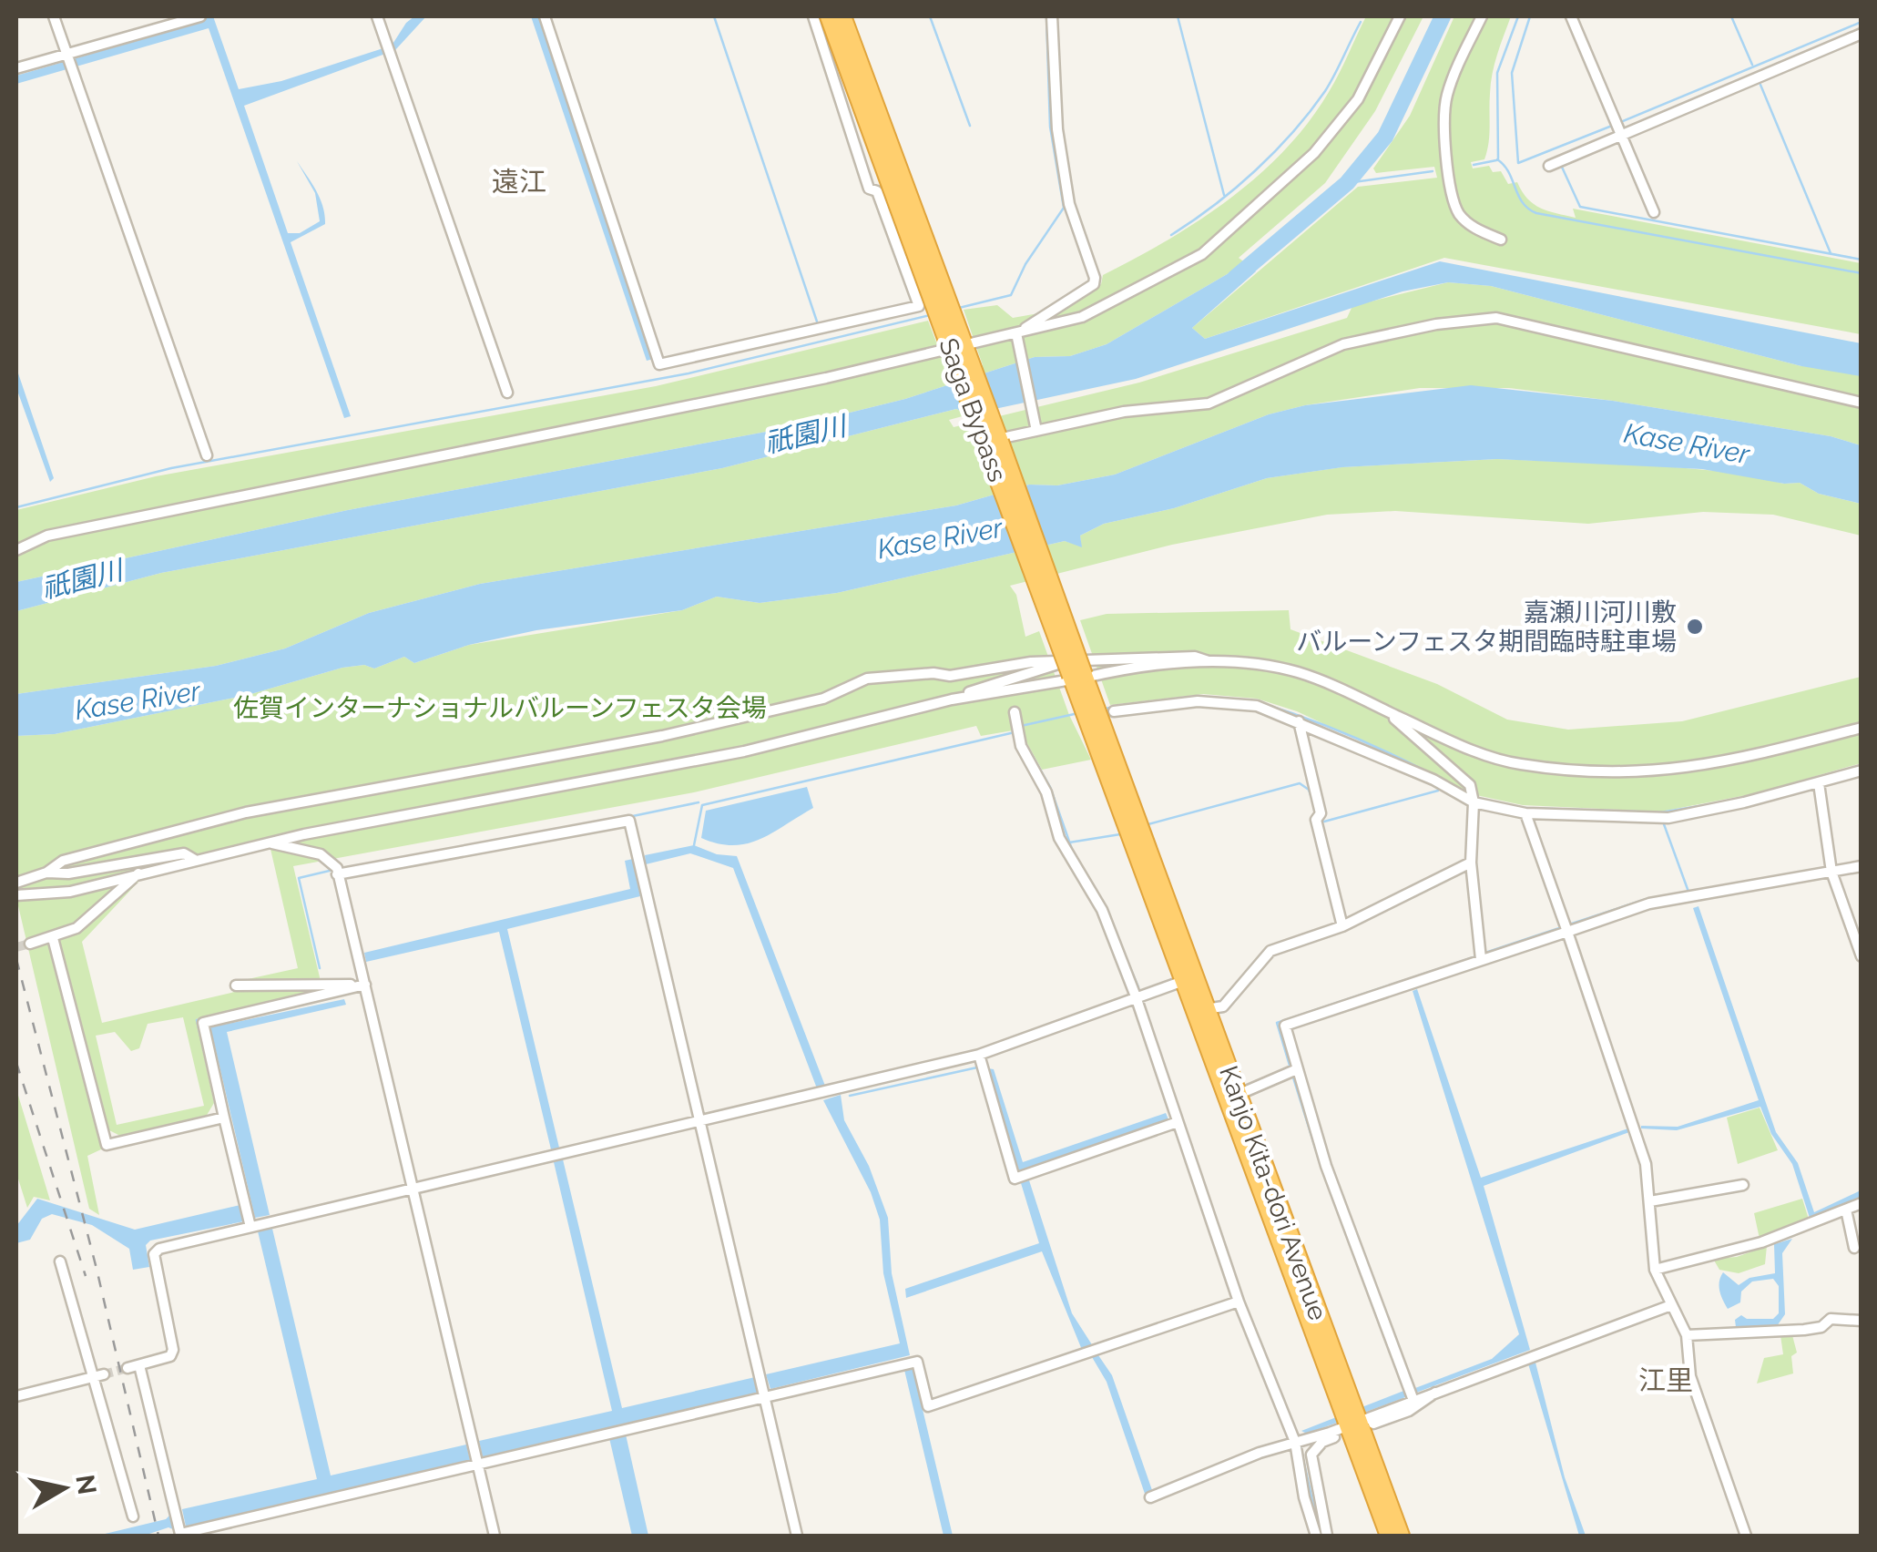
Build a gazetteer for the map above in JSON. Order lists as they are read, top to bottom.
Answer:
{
  "streets": {
    "highway": ["Saga Bypass", "Kanjo Kita-dori Avenue"]
  },
  "crossings": [
    ["Saga Bypass", "Kanjo Kita-dori Avenue"]
  ],
  "districts": ["遠江", "江里"],
  "water": ["祇園川", "Kase River"],
  "parks": ["佐賀インターナショナルバルーンフェスタ会場"],
  "places": ["嘉瀬川河川敷 バルーンフェスタ期間臨時駐車場"],
  "north": "right"
}
